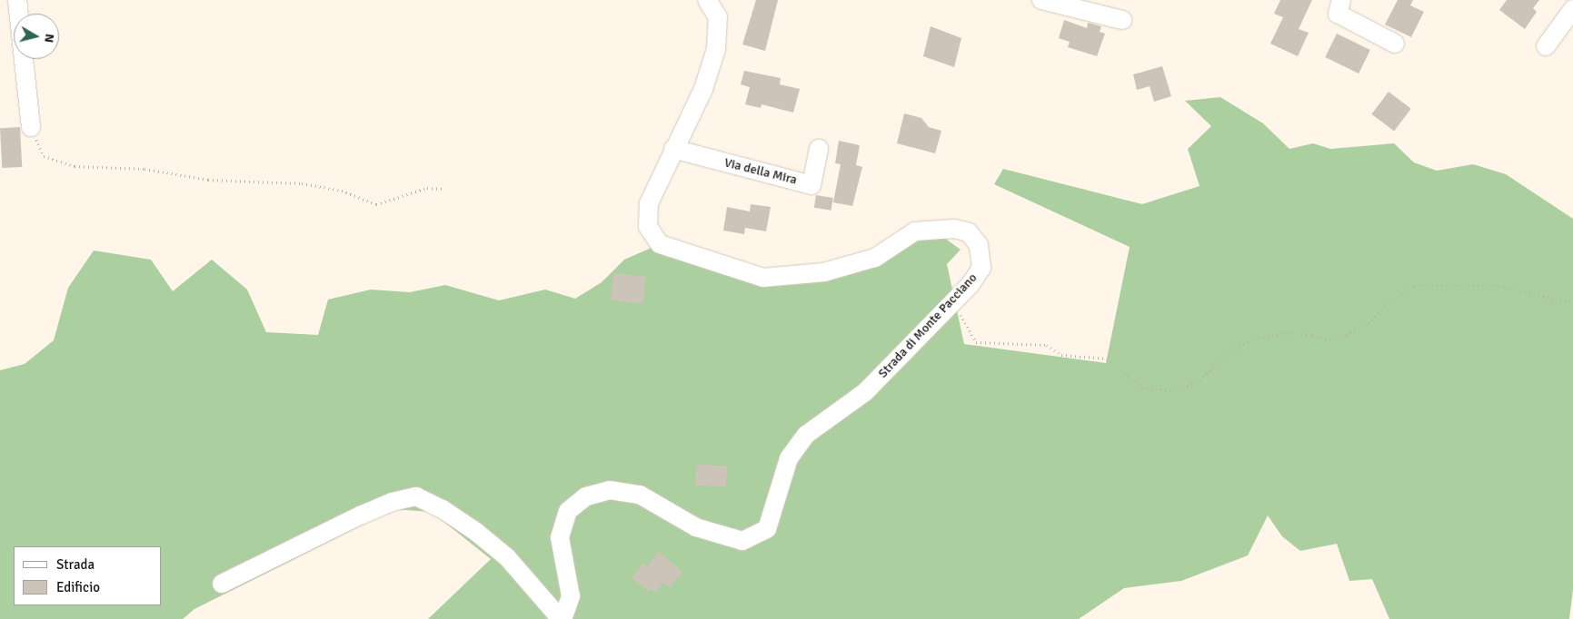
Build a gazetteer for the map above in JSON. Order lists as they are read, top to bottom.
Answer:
{
  "streets": {
    "street": ["Via della Mira", "Strada di Monte Pacciano"]
  },
  "crossings": [
    ["Via della Mira", "Strada di Monte Pacciano"]
  ],
  "legend": ["Strada", "Edificio"],
  "north": "right"
}
